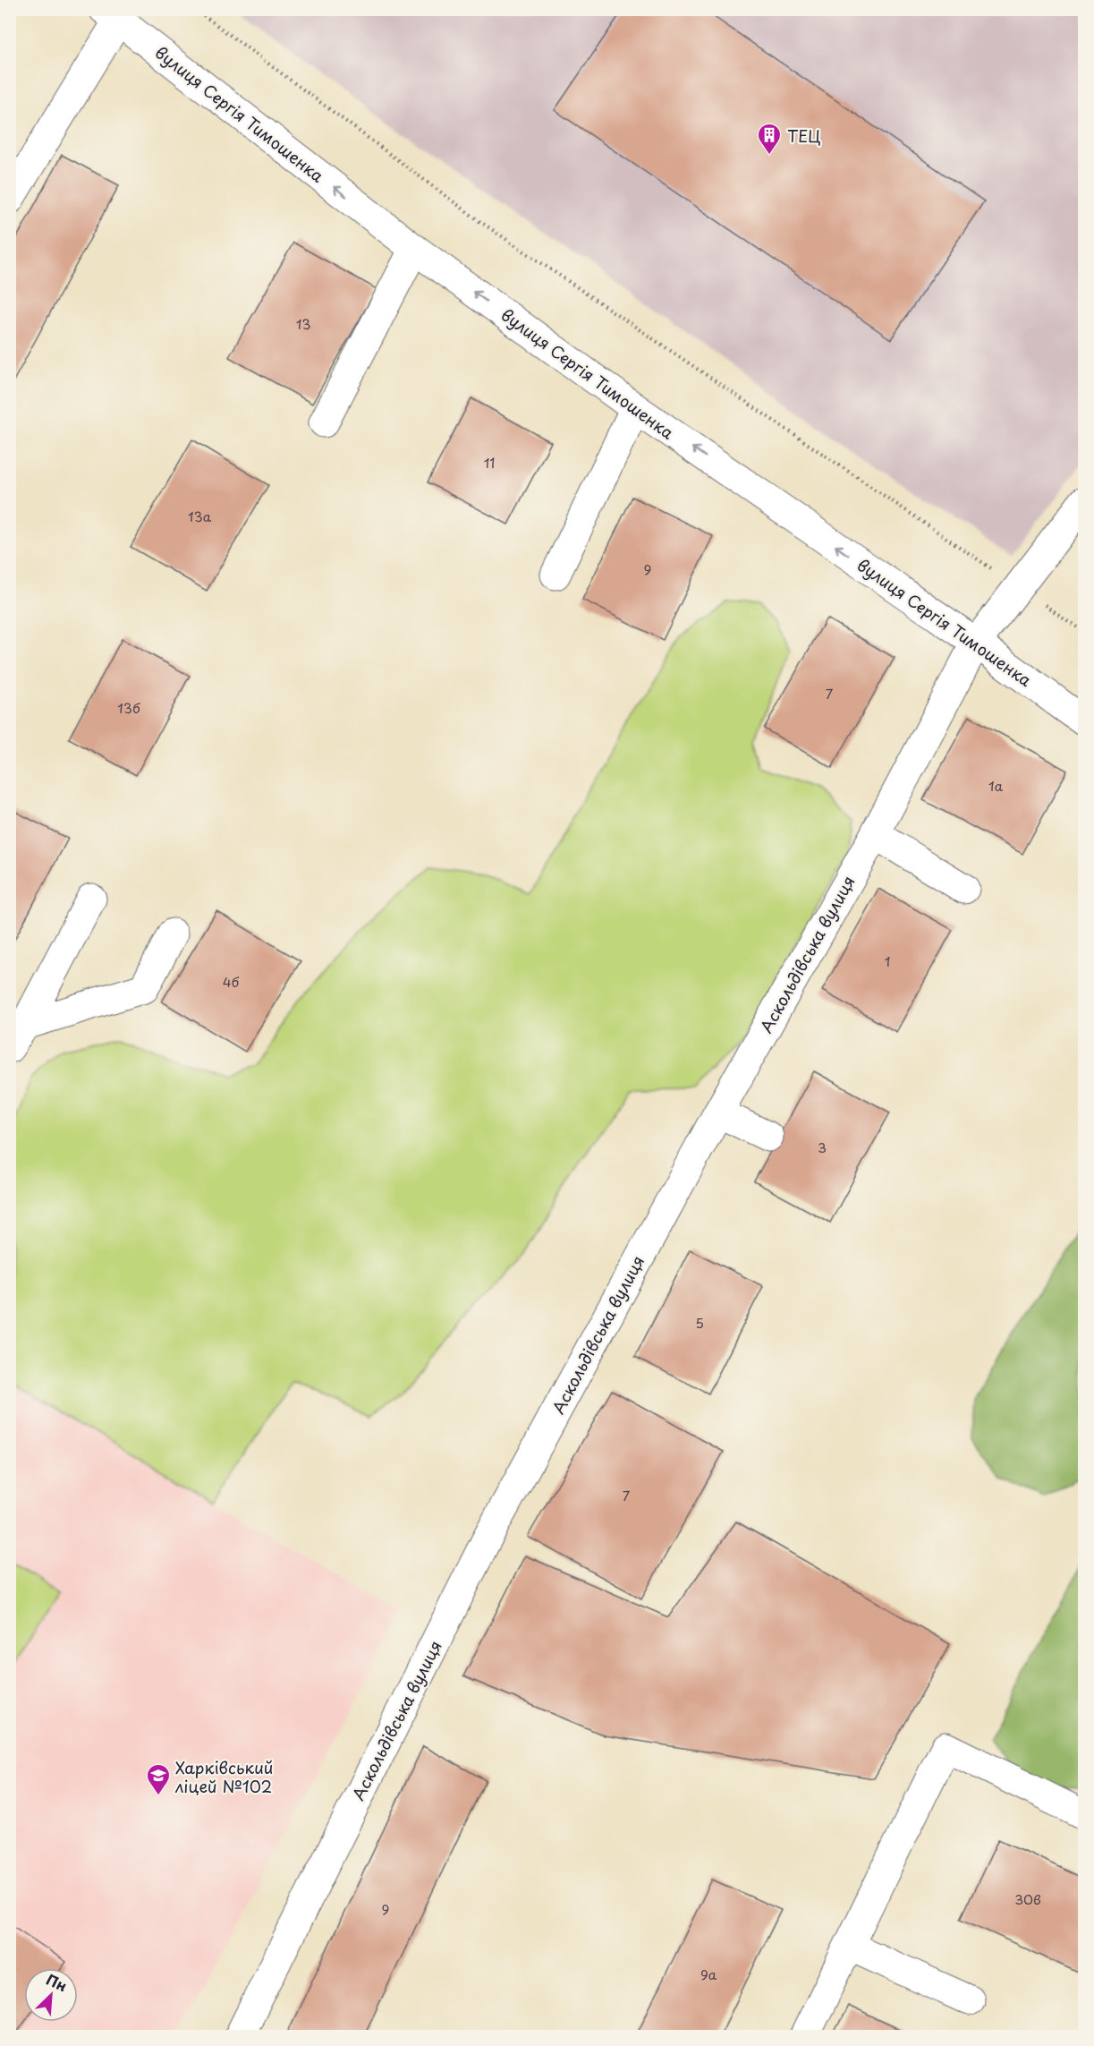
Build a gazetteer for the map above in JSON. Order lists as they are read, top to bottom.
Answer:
{
  "streets": {
    "street": ["вулиця Сергія Тимошенка", "Аскольдівська вулиця"]
  },
  "crossings": [
    ["вулиця Сергія Тимошенка", "Аскольдівська вулиця"]
  ],
  "one_way": ["вулиця Сергія Тимошенка"],
  "places": {
    "building": ["ТЕЦ"],
    "school or university": ["Харківський ліцей №102"]
  },
  "house_numbers": [
    "13",
    "11",
    "13а",
    "9",
    "7",
    "13б",
    "1а",
    "1",
    "4б",
    "3",
    "5",
    "7",
    "30в",
    "9",
    "9а"
  ],
  "north": "top right"
}
